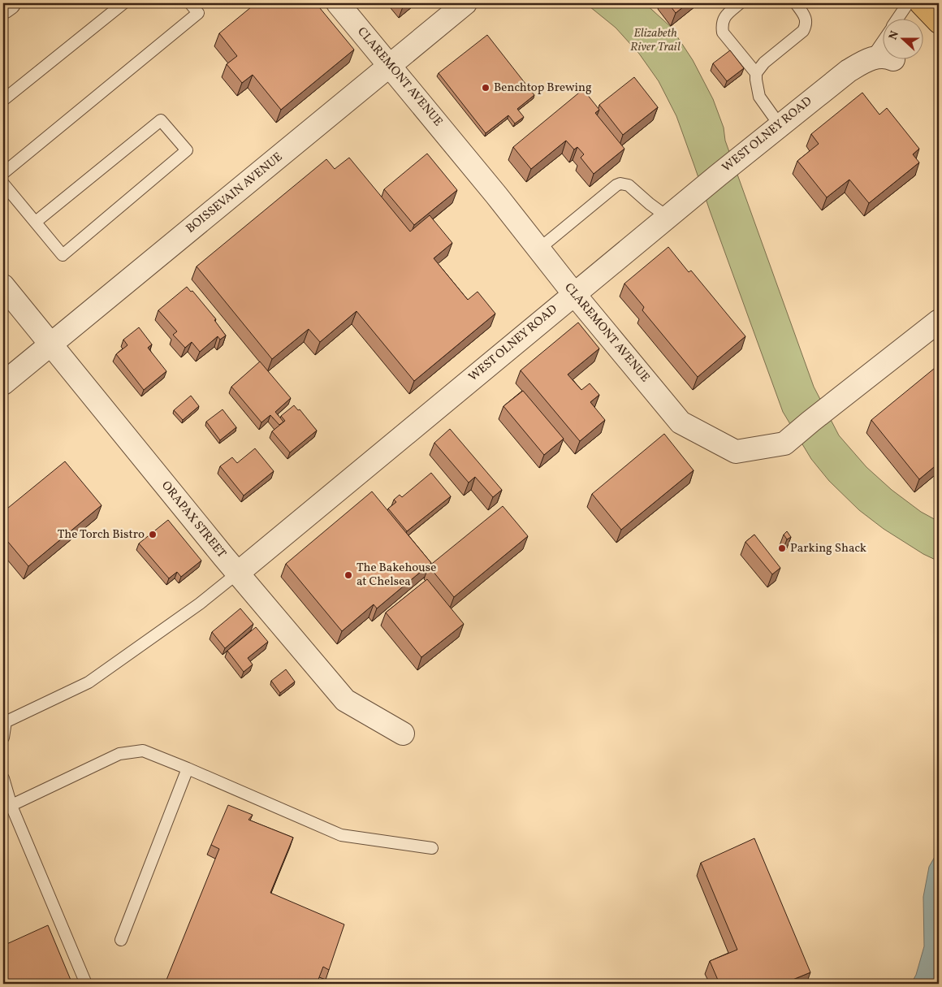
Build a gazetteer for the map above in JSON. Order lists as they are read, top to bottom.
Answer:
{
  "streets": {
    "street": [
      "CLAREMONT AVENUE",
      "WEST OLNEY ROAD",
      "BOISSEVAIN AVENUE",
      "ORAPAX STREET"
    ]
  },
  "crossings": [
    ["CLAREMONT AVENUE", "WEST OLNEY ROAD"],
    ["CLAREMONT AVENUE", "BOISSEVAIN AVENUE"],
    ["WEST OLNEY ROAD", "ORAPAX STREET"],
    ["BOISSEVAIN AVENUE", "ORAPAX STREET"]
  ],
  "parks": ["Elizabeth River Trail"],
  "places": [
    "Benchtop Brewing",
    "The Torch Bistro",
    "Parking Shack",
    "The Bakehouse at Chelsea"
  ],
  "north": "left"
}
